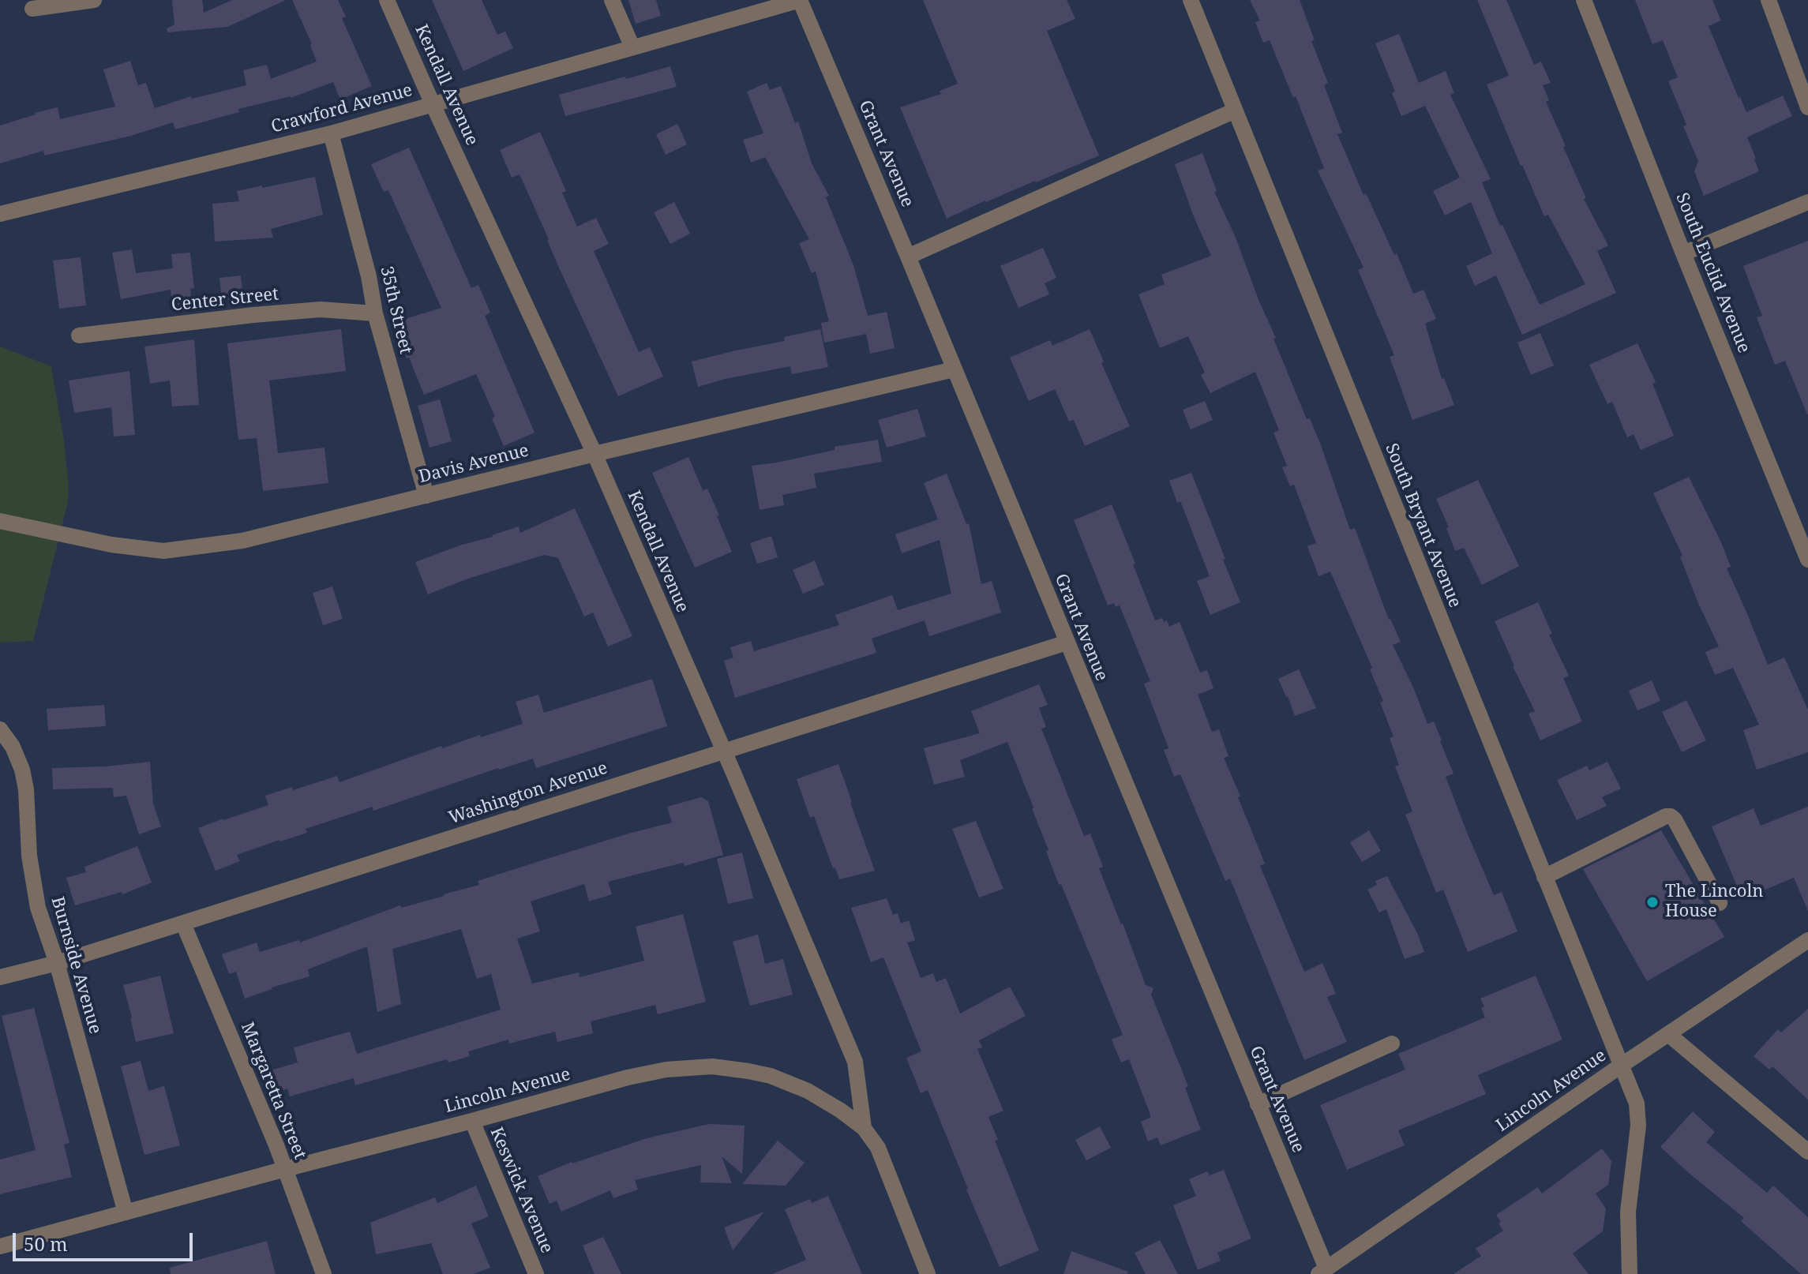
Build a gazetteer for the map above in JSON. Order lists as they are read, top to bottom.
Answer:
{
  "streets": {
    "street": [
      "Kendall Avenue",
      "Crawford Avenue",
      "Grant Avenue",
      "South Euclid Avenue",
      "Center Street",
      "35th Street",
      "Davis Avenue",
      "South Bryant Avenue",
      "Washington Avenue",
      "Burnside Avenue",
      "Margaretta Street",
      "Lincoln Avenue",
      "Keswick Avenue"
    ]
  },
  "crossings": [
    ["Kendall Avenue", "Crawford Avenue"],
    ["Kendall Avenue", "Davis Avenue"],
    ["Kendall Avenue", "Washington Avenue"],
    ["Kendall Avenue", "Lincoln Avenue"],
    ["Crawford Avenue", "Grant Avenue"],
    ["Crawford Avenue", "35th Street"],
    ["Grant Avenue", "Davis Avenue"],
    ["Grant Avenue", "Washington Avenue"],
    ["Grant Avenue", "Lincoln Avenue"],
    ["Center Street", "35th Street"],
    ["35th Street", "Davis Avenue"],
    ["South Bryant Avenue", "Lincoln Avenue"],
    ["Washington Avenue", "Burnside Avenue"],
    ["Washington Avenue", "Margaretta Street"],
    ["Burnside Avenue", "Lincoln Avenue"],
    ["Margaretta Street", "Lincoln Avenue"],
    ["Lincoln Avenue", "Keswick Avenue"]
  ],
  "places": ["The Lincoln House"],
  "scale_bar": "50 m"
}
